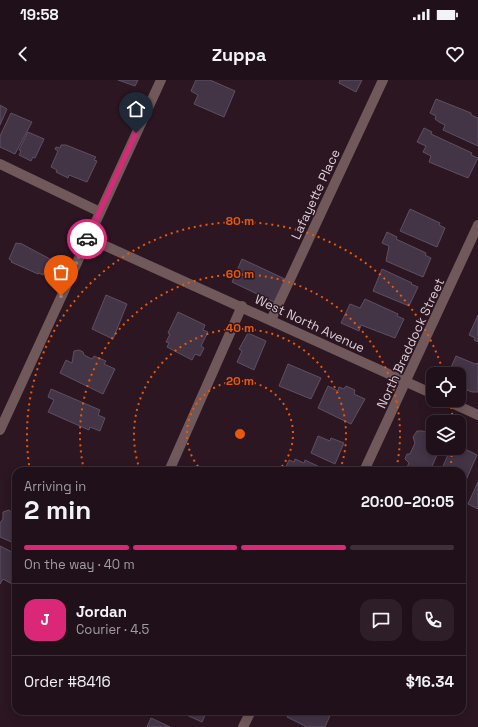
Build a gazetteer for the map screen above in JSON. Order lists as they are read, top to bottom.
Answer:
{
  "streets": {
    "street": ["Lafayette Place", "West North Avenue", "North Braddock Street"]
  },
  "crossings": [
    ["Lafayette Place", "West North Avenue"],
    ["West North Avenue", "North Braddock Street"]
  ],
  "page": {
    "status": "19:58",
    "header": "Zuppa",
    "heading": ["2 min", "Arriving in", "20:00–20:05"],
    "panel": [
      "Jordan",
      "Courier · 4.5",
      "Order #8416",
      "$16.34"
    ],
    "bar": "On the way · 40 m",
    "round": "J"
  },
  "rings": [
    "80 m",
    "60 m",
    "40 m",
    "20 m"
  ]
}
